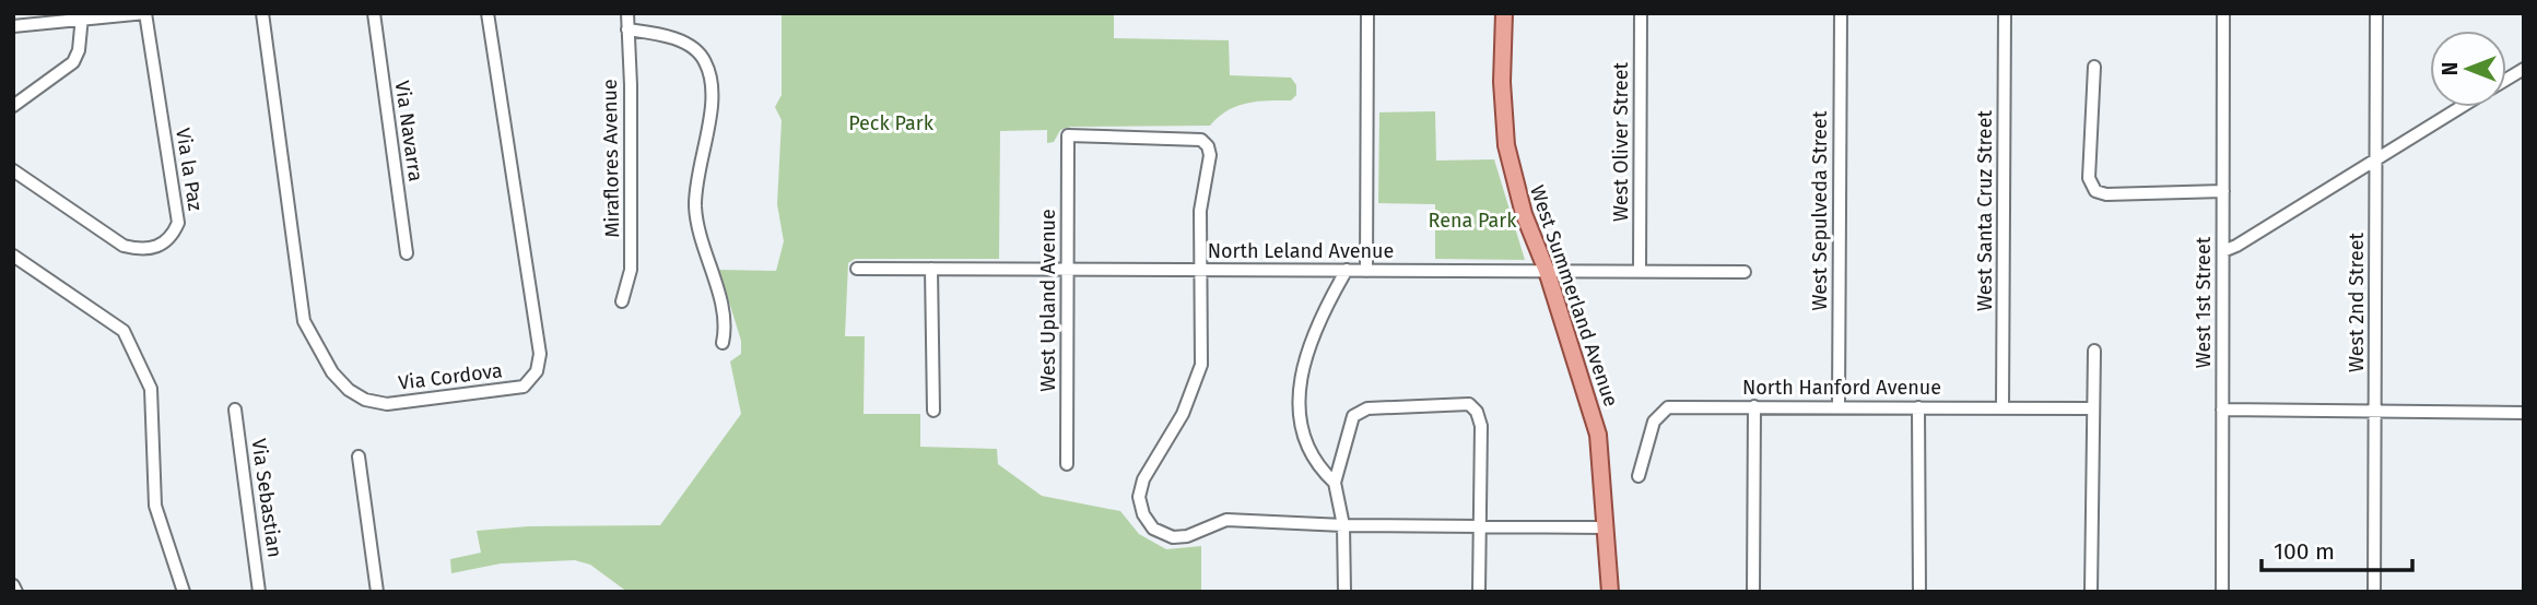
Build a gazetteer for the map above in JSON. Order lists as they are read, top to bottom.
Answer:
{
  "streets": {
    "main road": ["West Summerland Avenue"],
    "street": [
      "Via Navarra",
      "West Oliver Street",
      "Miraflores Avenue",
      "Via la Paz",
      "West Sepulveda Street",
      "West Santa Cruz Street",
      "North Leland Avenue",
      "West Upland Avenue",
      "West 1st Street",
      "West 2nd Street",
      "Via Cordova",
      "North Hanford Avenue",
      "Via Sebastian"
    ]
  },
  "crossings": [
    ["West Oliver Street", "North Leland Avenue"],
    ["West Sepulveda Street", "North Hanford Avenue"],
    ["West Santa Cruz Street", "North Hanford Avenue"],
    ["North Leland Avenue", "West Summerland Avenue"],
    ["North Leland Avenue", "West Upland Avenue"]
  ],
  "parks": ["Peck Park", "Rena Park"],
  "scale_bar": "100 m",
  "north": "left"
}
